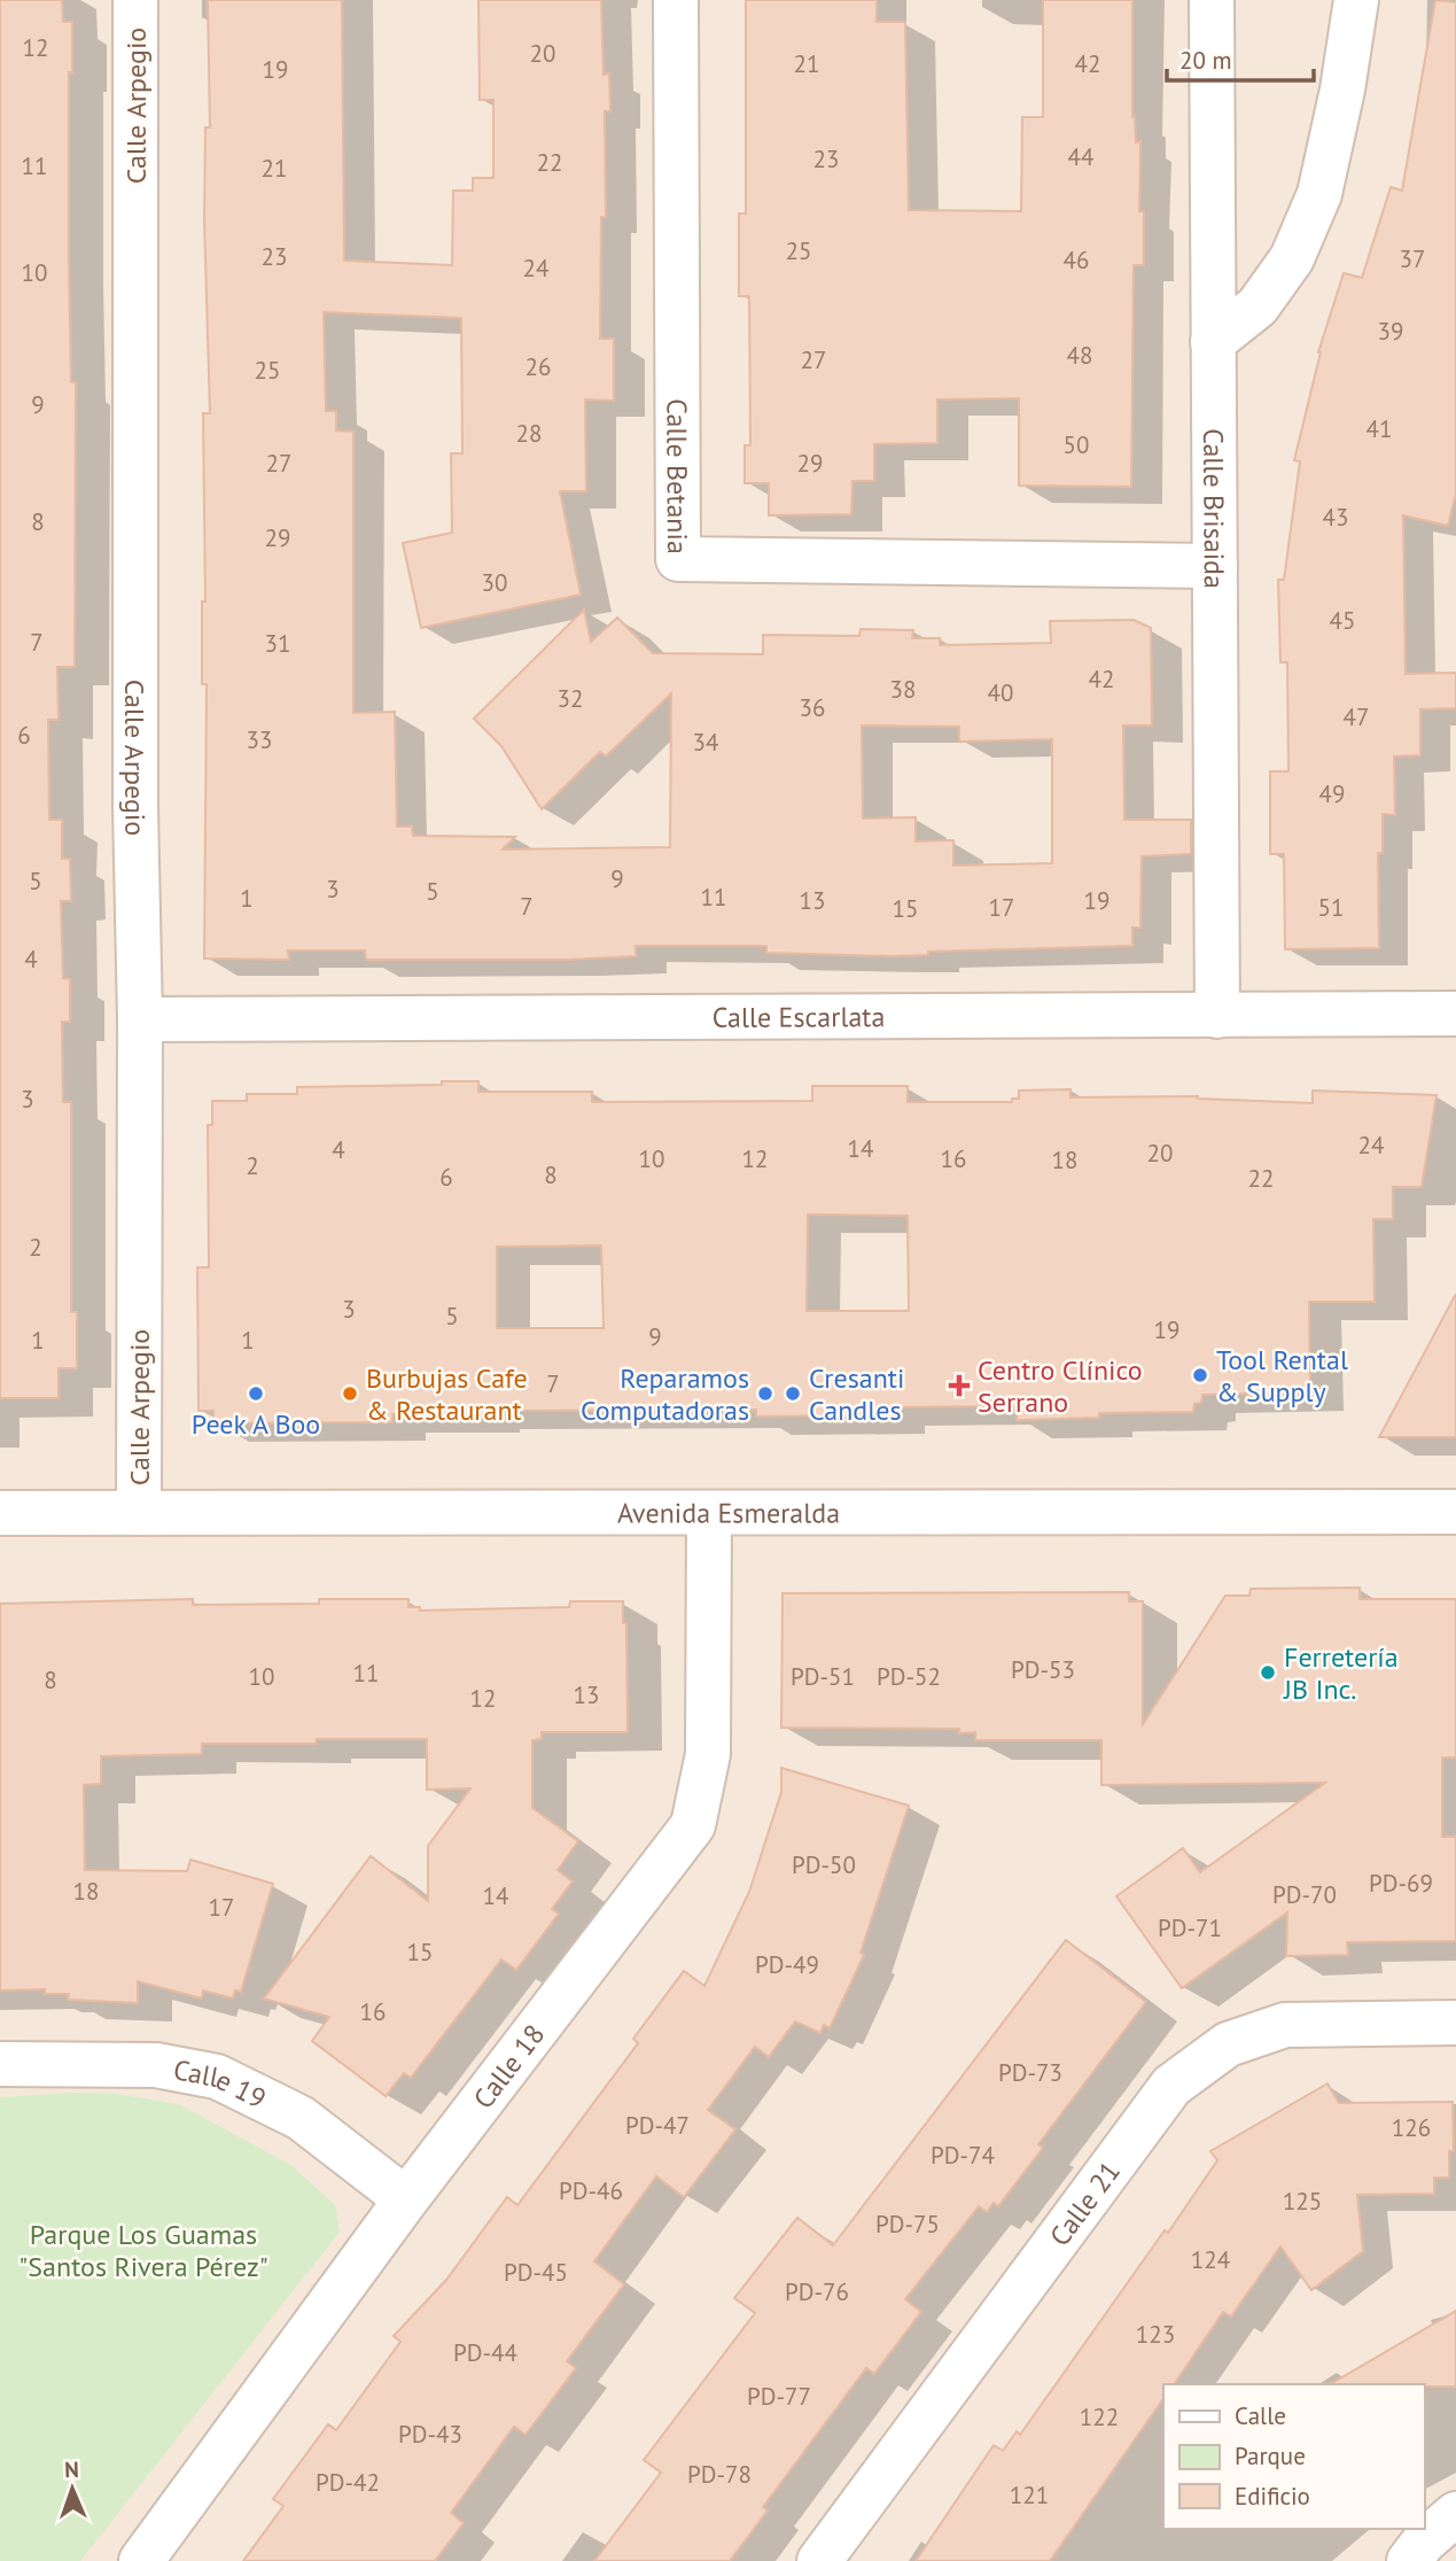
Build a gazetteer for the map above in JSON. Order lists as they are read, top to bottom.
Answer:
{
  "streets": {
    "street": [
      "Calle Arpegio",
      "Calle Betania",
      "Calle Brisaida",
      "Calle Escarlata",
      "Avenida Esmeralda",
      "Calle 18",
      "Calle 19",
      "Calle 21"
    ]
  },
  "crossings": [
    ["Calle Arpegio", "Calle Escarlata"],
    ["Calle Arpegio", "Avenida Esmeralda"],
    ["Calle Betania", "Calle Brisaida"],
    ["Calle Brisaida", "Calle Escarlata"],
    ["Avenida Esmeralda", "Calle 18"],
    ["Calle 18", "Calle 19"]
  ],
  "parks": ["Parque Los Guamas \"Santos Rivera Pérez\""],
  "places": {
    "other": [
      "Tool Rental & Supply",
      "Peek A Boo",
      "Burbujas Cafe & Restaurant",
      "Reparamos Computadoras",
      "Cresanti Candles",
      "Ferretería JB Inc."
    ],
    "health": ["Centro Clínico Serrano"]
  },
  "house_numbers": [
    "12",
    "20",
    "21",
    "42",
    "19",
    "44",
    "23",
    "22",
    "11",
    "21",
    "25",
    "23",
    "37",
    "46",
    "24",
    "10",
    "39",
    "48",
    "27",
    "26",
    "25",
    "9",
    "41",
    "28",
    "50",
    "27",
    "29",
    "43",
    "8",
    "29",
    "30",
    "45",
    "7",
    "31",
    "42",
    "38",
    "40",
    "32",
    "36",
    "47",
    "6",
    "33",
    "34",
    "49",
    "9",
    "5",
    "3",
    "5",
    "11",
    "1",
    "13",
    "19",
    "7",
    "17",
    "51",
    "15",
    "4",
    "3",
    "24",
    "14",
    "4",
    "20",
    "10",
    "12",
    "16",
    "18",
    "2",
    "8",
    "6",
    "22",
    "2",
    "3",
    "5",
    "19",
    "9",
    "1",
    "1",
    "7",
    "PD-53",
    "11",
    "10",
    "PD-51",
    "PD-52",
    "8",
    "13",
    "12",
    "PD-50",
    "PD-69",
    "18",
    "PD-70",
    "14",
    "17",
    "PD-71",
    "15",
    "PD-49",
    "16",
    "PD-73",
    "PD-47",
    "126",
    "PD-74",
    "PD-46",
    "125",
    "PD-75",
    "124",
    "PD-45",
    "PD-76",
    "123",
    "PD-44",
    "PD-77",
    "122",
    "PD-43",
    "PD-78",
    "PD-42",
    "121"
  ],
  "legend": ["Calle", "Parque", "Edificio"],
  "scale_bar": "20 m",
  "north": "top"
}
